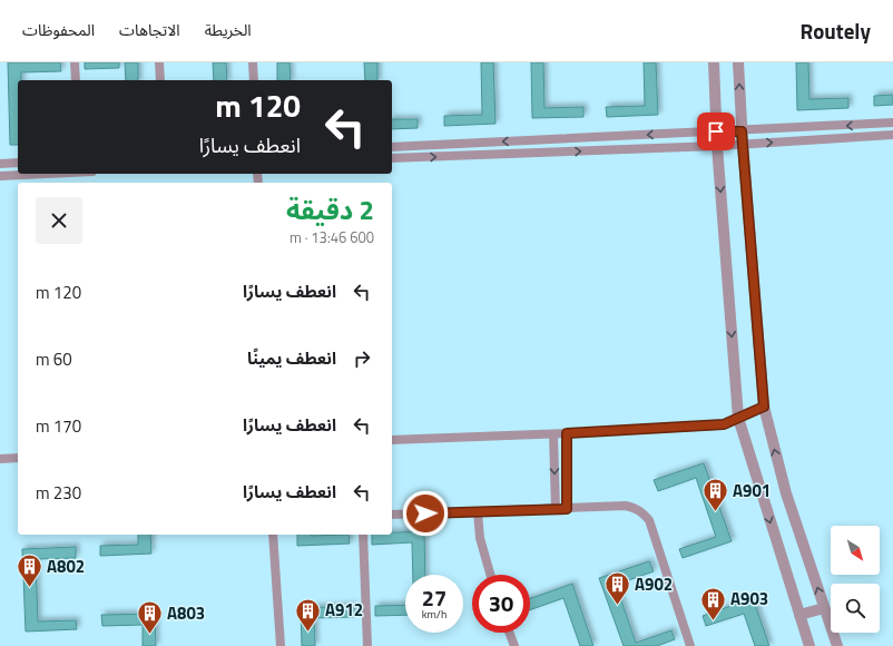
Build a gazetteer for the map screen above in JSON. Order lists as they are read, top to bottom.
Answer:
{
  "places": {
    "building": [
      "A901",
      "A802",
      "A902",
      "A903",
      "A912",
      "A803"
    ]
  },
  "north": "bottom right",
  "page": {
    "header": "Routely",
    "nav": ["الخريطة", "الاتجاهات", "المحفوظات"],
    "turn": ["120 m", "انعطف يسارًا"],
    "heading": ["2 دقيقة", "600 m · 13:46"],
    "list": [
      {
        "name": "انعطف يسارًا",
        "value": "120 m"
      },
      {
        "name": "انعطف يمينًا",
        "value": "60 m"
      },
      {
        "name": "انعطف يسارًا",
        "value": "170 m"
      },
      {
        "name": "انعطف يسارًا",
        "value": "230 m"
      }
    ],
    "speed": "27 km/h",
    "limit": "30"
  }
}
